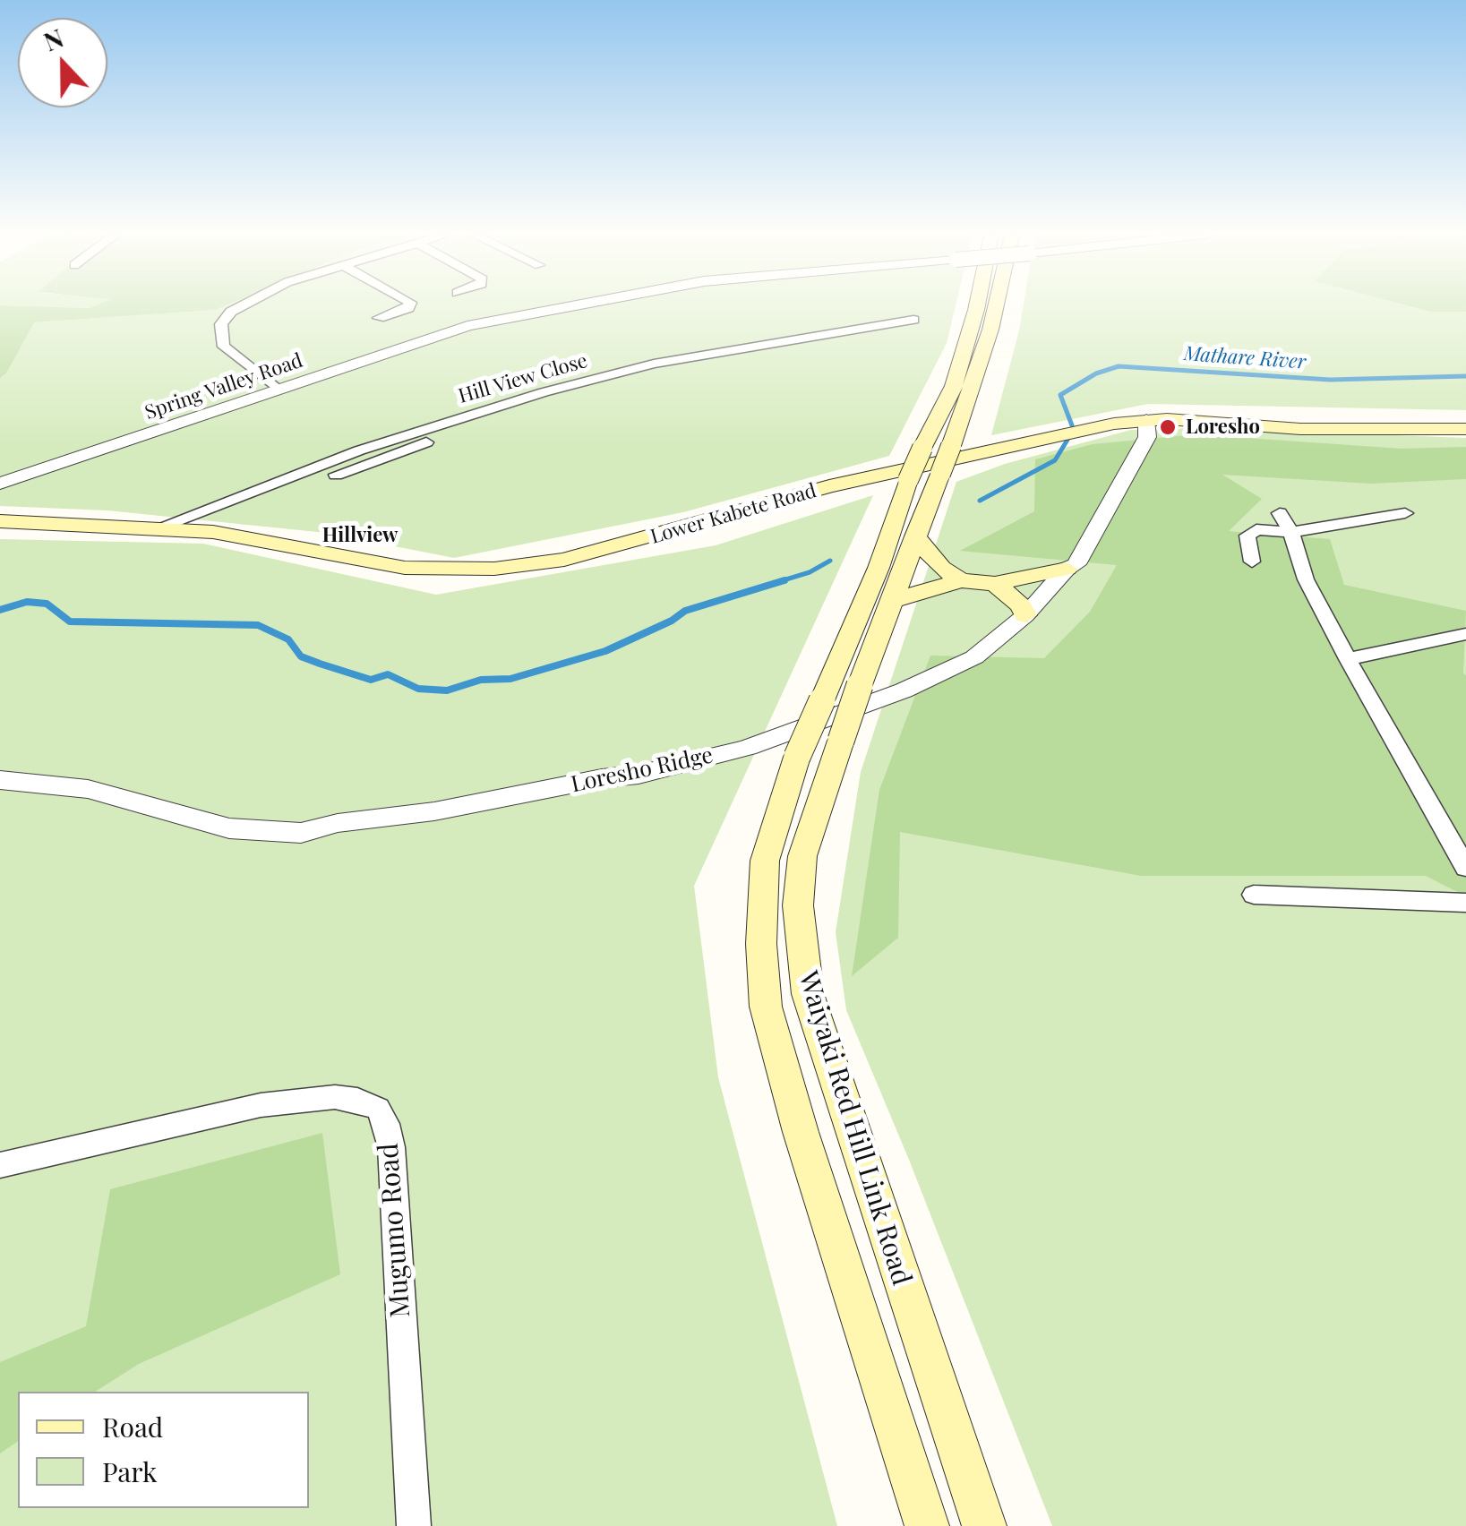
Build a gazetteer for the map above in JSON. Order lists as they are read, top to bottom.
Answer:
{
  "streets": {
    "main road": ["Lower Kabete Road", "Waiyaki Red Hill Link Road"],
    "street": [
      "Hill View Close",
      "Spring Valley Road",
      "Loresho Ridge",
      "Mugumo Road"
    ]
  },
  "crossings": [
    ["Hill View Close", "Lower Kabete Road"],
    ["Lower Kabete Road", "Loresho Ridge"]
  ],
  "districts": ["Hillview"],
  "water": ["Mathare River"],
  "places": ["Loresho"],
  "legend": ["Road", "Park"],
  "north": "top"
}
